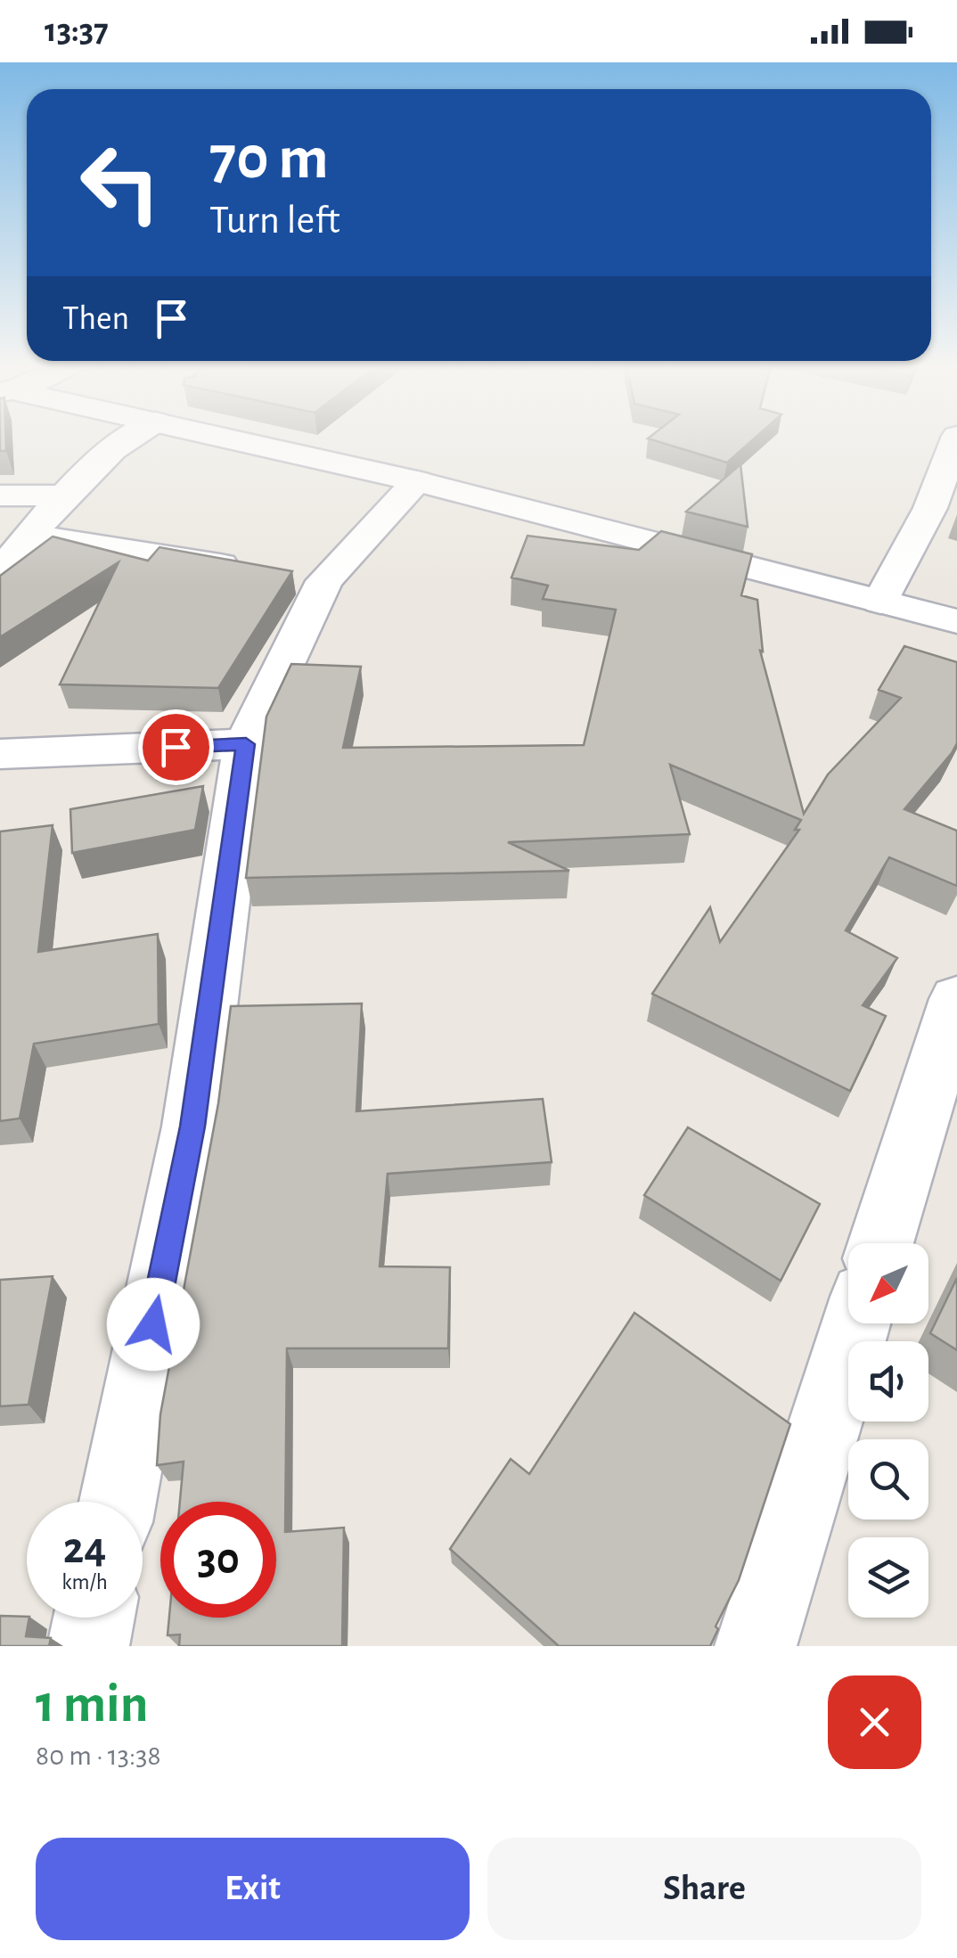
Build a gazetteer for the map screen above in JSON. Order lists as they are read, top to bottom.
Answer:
{
  "north": "bottom left",
  "page": {
    "status": "13:37",
    "turn": ["70 m", "Turn left"],
    "then": "Then",
    "speed": "24 km/h",
    "limit": "30",
    "heading": ["1 min", "80 m · 13:38"],
    "buttons": ["Exit", "Share"]
  }
}
